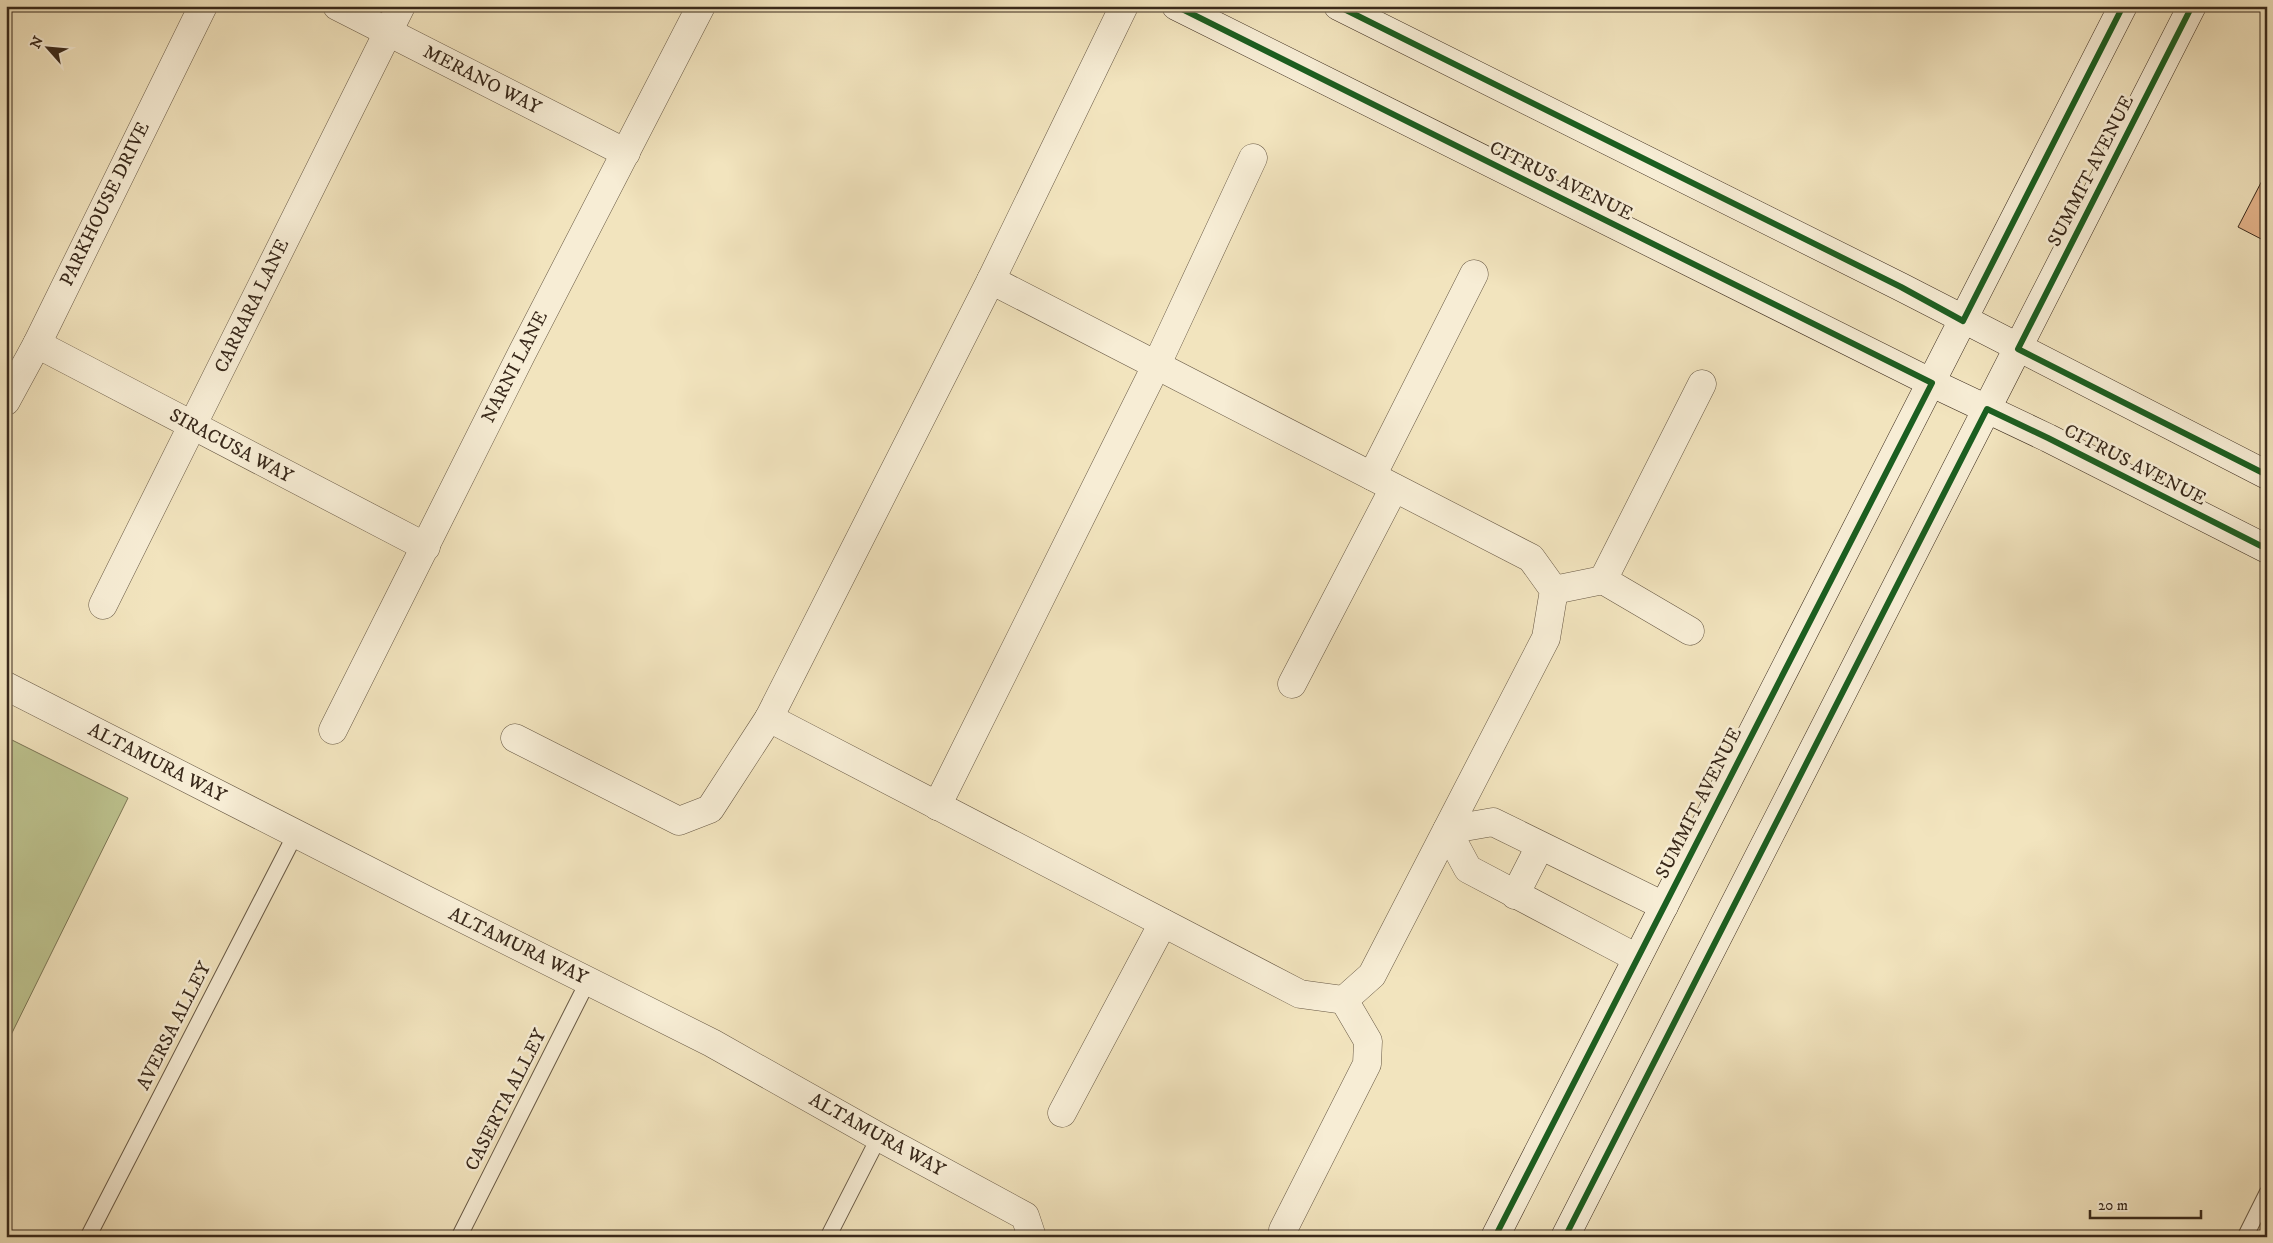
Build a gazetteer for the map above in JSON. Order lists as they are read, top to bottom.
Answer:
{
  "streets": {
    "street": [
      "MERANO WAY",
      "SUMMIT AVENUE",
      "CITRUS AVENUE",
      "PARKHOUSE DRIVE",
      "CARRARA LANE",
      "NARNI LANE",
      "SIRACUSA WAY",
      "ALTAMURA WAY"
    ],
    "lane": ["AVERSA ALLEY", "CASERTA ALLEY"]
  },
  "crossings": [
    ["MERANO WAY", "CARRARA LANE"],
    ["MERANO WAY", "NARNI LANE"],
    ["SUMMIT AVENUE", "CITRUS AVENUE"],
    ["PARKHOUSE DRIVE", "SIRACUSA WAY"],
    ["CARRARA LANE", "SIRACUSA WAY"],
    ["NARNI LANE", "SIRACUSA WAY"],
    ["ALTAMURA WAY", "AVERSA ALLEY"],
    ["ALTAMURA WAY", "CASERTA ALLEY"]
  ],
  "scale_bar": "20 m",
  "north": "top left"
}
